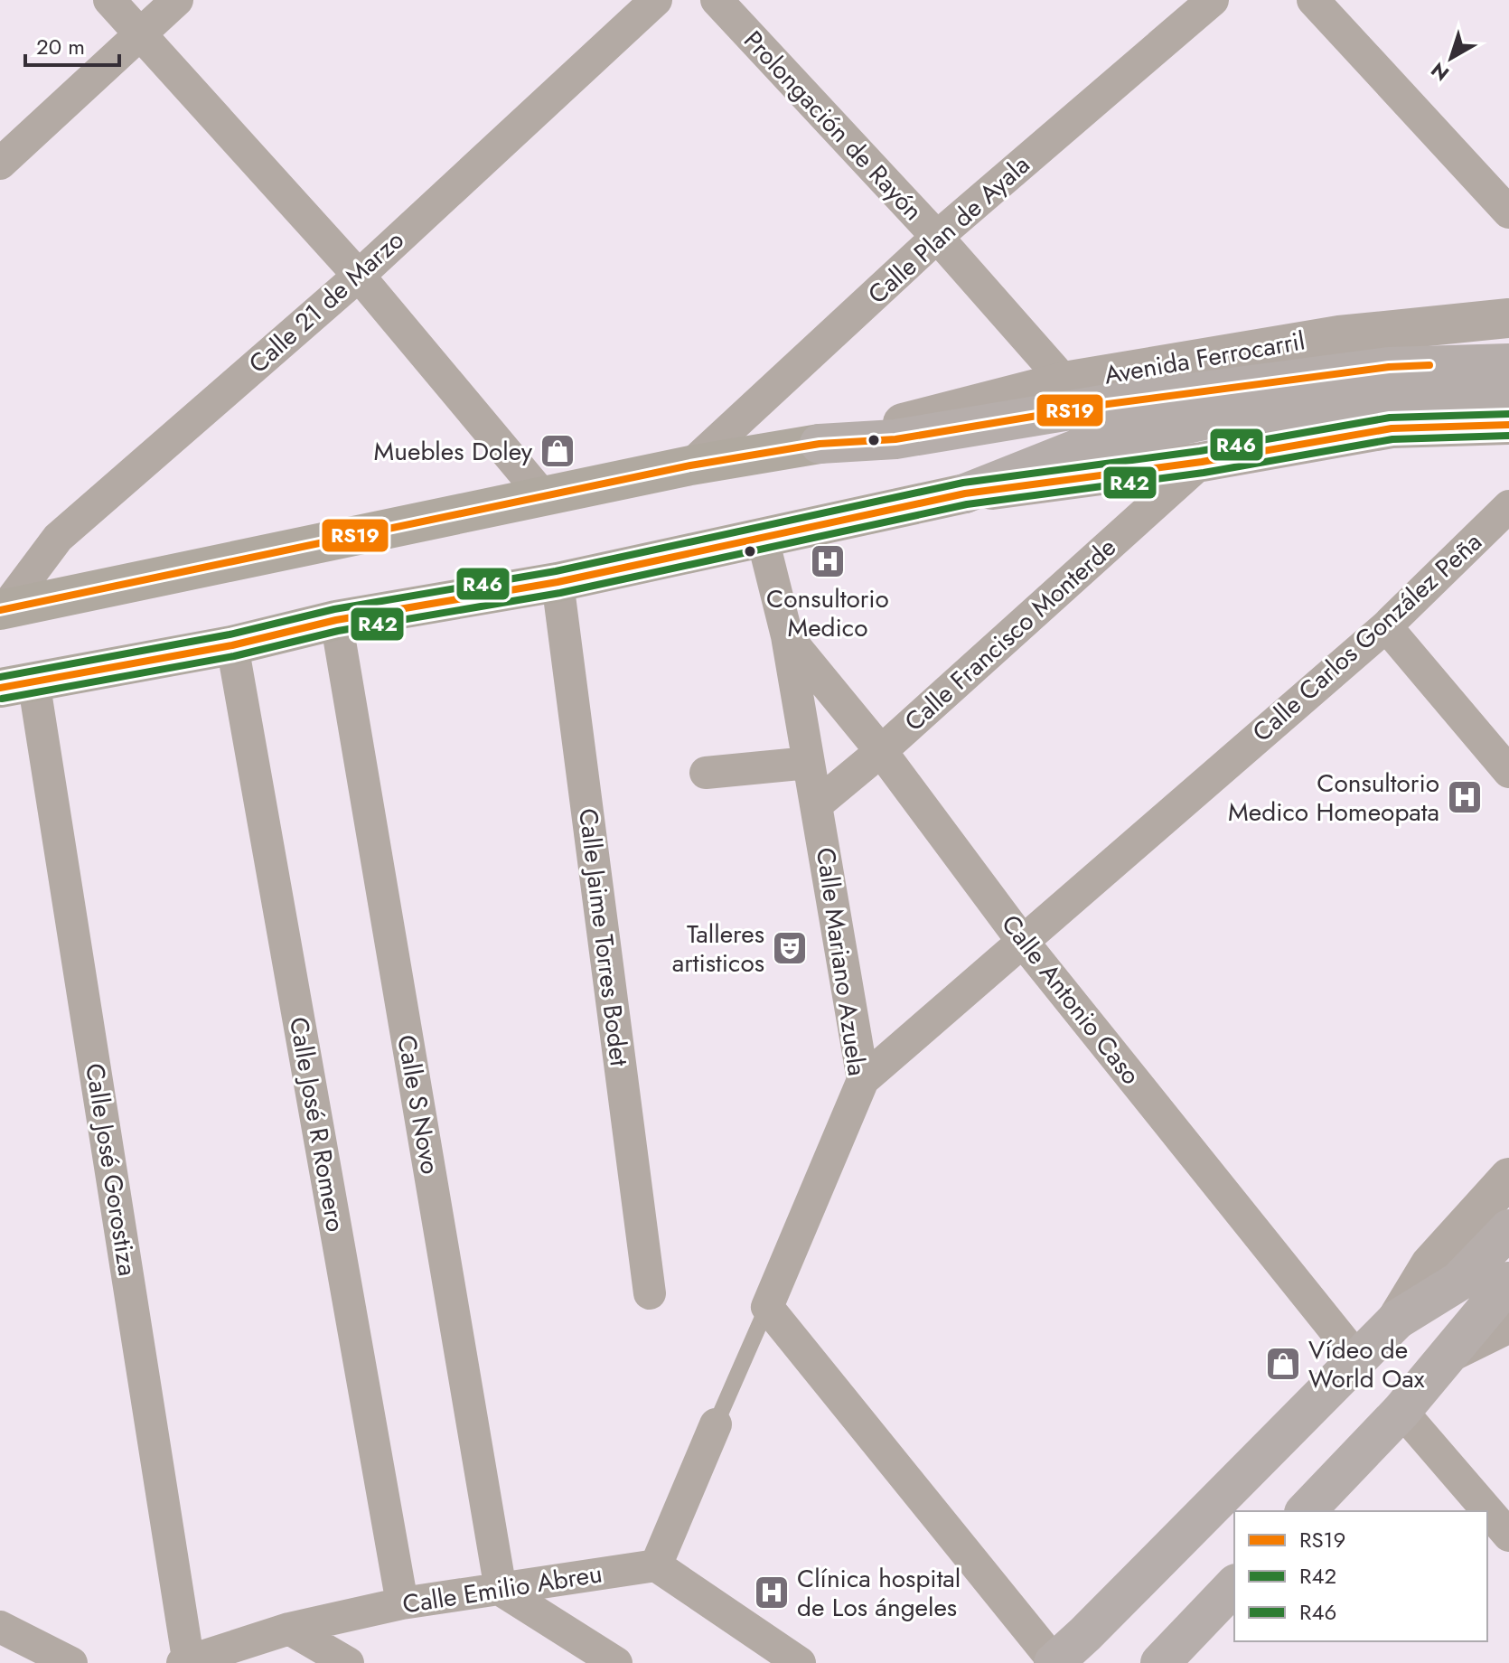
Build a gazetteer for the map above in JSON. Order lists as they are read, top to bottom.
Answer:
{
  "streets": {
    "main road": ["Avenida Ferrocarril"],
    "street": [
      "Prolongación de Rayón",
      "Calle Plan de Ayala",
      "Calle 21 de Marzo",
      "Calle Francisco Monterde",
      "Calle Carlos González Peña",
      "Calle Jaime Torres Bodet",
      "Calle Mariano Azuela",
      "Calle Antonio Caso",
      "Calle S Novo",
      "Calle José R Romero",
      "Calle José Gorostiza",
      "Calle Emilio Abreu"
    ]
  },
  "crossings": [
    ["Prolongación de Rayón", "Calle Plan de Ayala"],
    ["Prolongación de Rayón", "Avenida Ferrocarril"],
    ["Calle Plan de Ayala", "Avenida Ferrocarril"],
    ["Calle 21 de Marzo", "Avenida Ferrocarril"],
    ["Calle Francisco Monterde", "Calle Mariano Azuela"],
    ["Calle Francisco Monterde", "Calle Antonio Caso"],
    ["Calle Carlos González Peña", "Calle Mariano Azuela"],
    ["Calle Carlos González Peña", "Calle Antonio Caso"],
    ["Calle Mariano Azuela", "Calle Antonio Caso"],
    ["Calle Mariano Azuela", "Calle Emilio Abreu"],
    ["Calle S Novo", "Calle Emilio Abreu"],
    ["Calle José R Romero", "Calle Emilio Abreu"],
    ["Calle José Gorostiza", "Calle Emilio Abreu"]
  ],
  "places": {
    "shop": ["Muebles Doley", "Vídeo de World Oax"],
    "hospital": ["Consultorio Medico", "Consultorio Medico Homeopata", "Clínica hospital de Los ángeles"],
    "theatre": ["Talleres artisticos"]
  },
  "lines": ["transit line RS19", "transit line R46", "transit line R42"],
  "legend": ["RS19", "R42", "R46"],
  "scale_bar": "20 m",
  "north": "bottom left"
}
